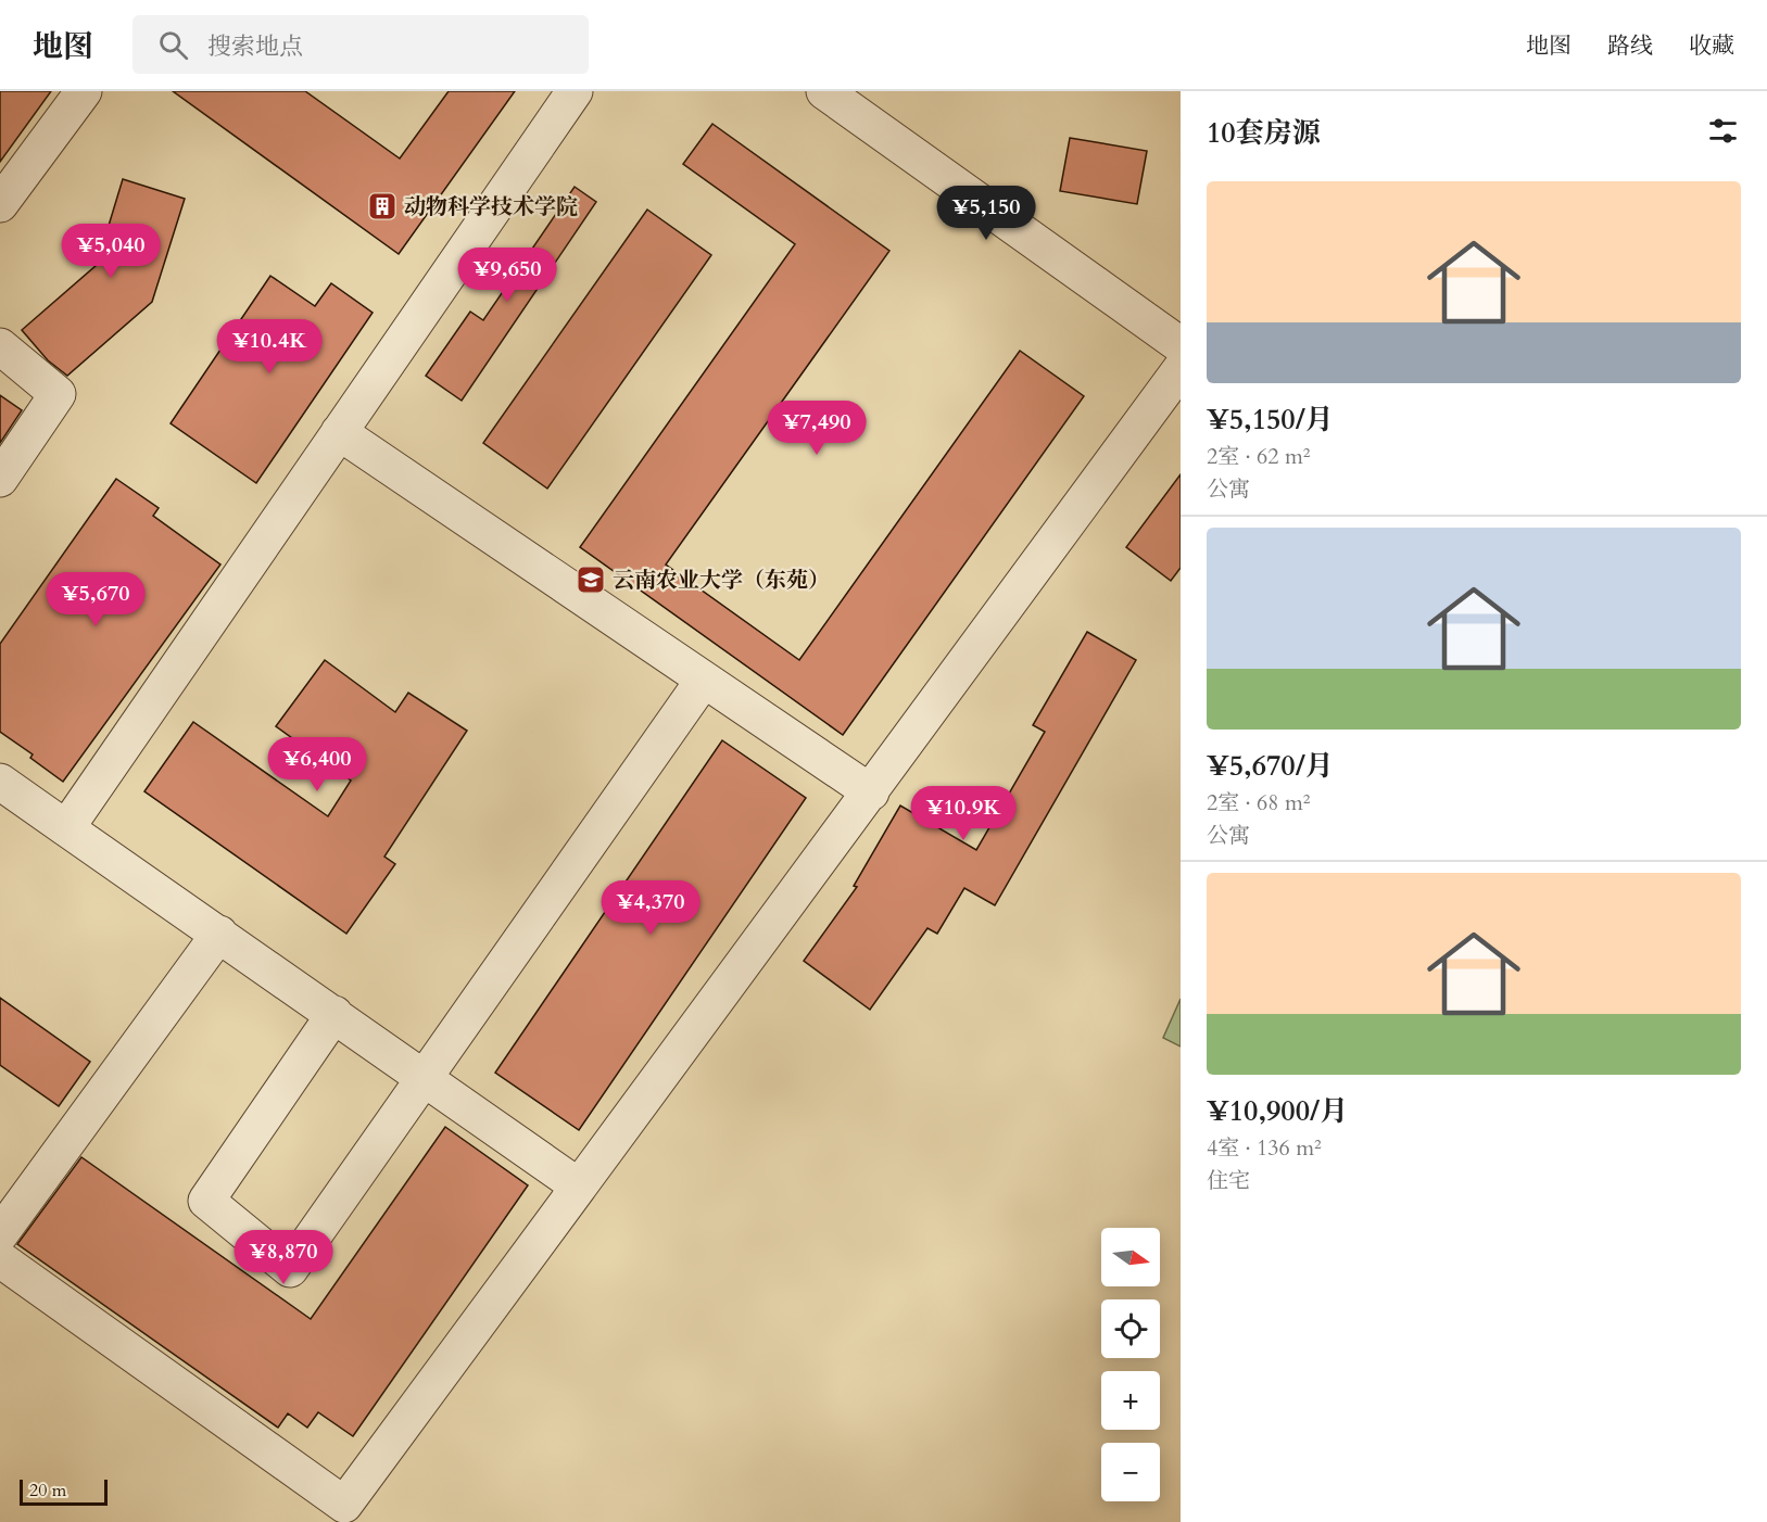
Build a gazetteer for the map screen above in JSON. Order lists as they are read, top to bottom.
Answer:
{
  "places": {
    "building": ["动物科学技术学院"],
    "school or university": ["云南农业大学（东苑）"]
  },
  "scale_bar": "20 m",
  "north": "right",
  "page": {
    "header": "地图",
    "search": "搜索地点",
    "nav": ["地图", "路线", "收藏"],
    "heading": "10套房源",
    "list": [
      {
        "name": "¥5,150/月",
        "note": "2室 · 62 m² · 公寓"
      },
      {
        "name": "¥5,670/月",
        "note": "2室 · 68 m² · 公寓"
      },
      {
        "name": "¥10,900/月",
        "note": "4室 · 136 m² · 住宅"
      }
    ],
    "price": [
      "¥5,150",
      "¥5,040",
      "¥9,650",
      "¥10.4K",
      "¥7,490",
      "¥5,670",
      "¥6,400",
      "¥10.9K",
      "¥4,370",
      "¥8,870"
    ],
    "map_buttons": ["+", "−"],
    "scale": "20 m"
  }
}
